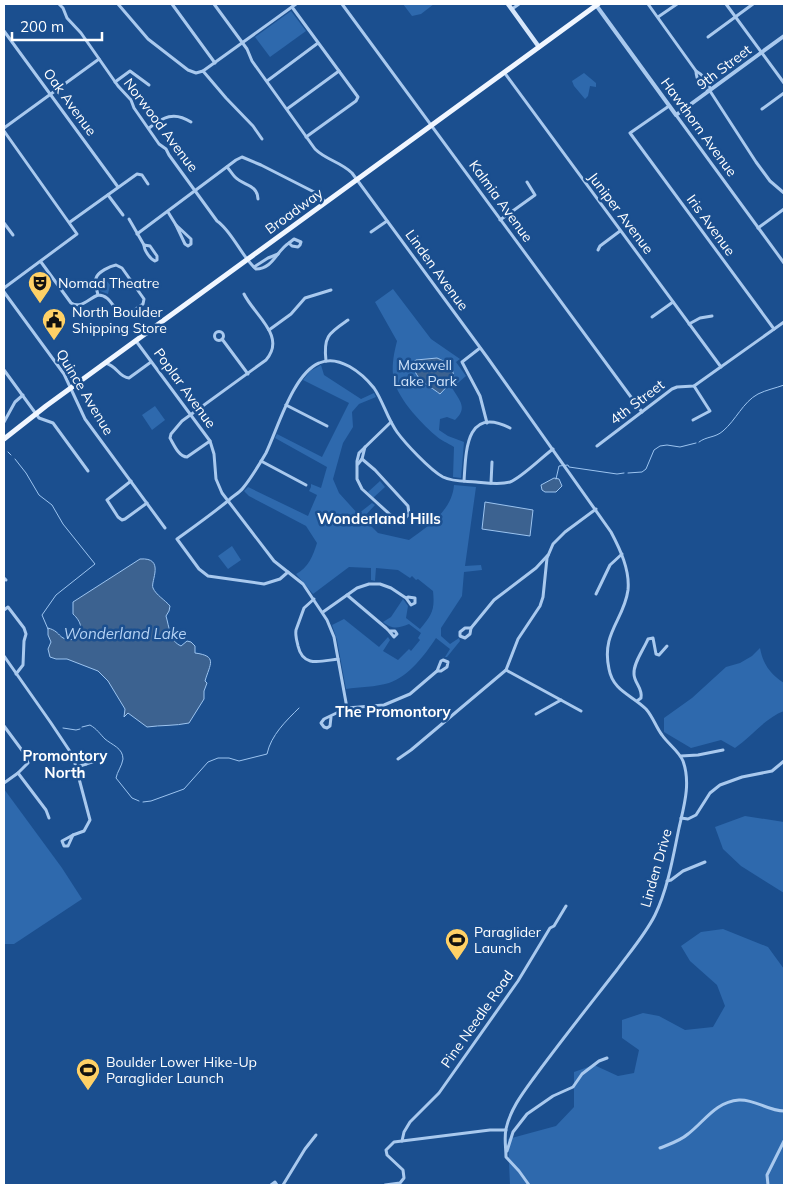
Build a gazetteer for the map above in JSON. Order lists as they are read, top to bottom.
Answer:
{
  "streets": {
    "main road": ["Broadway"],
    "street": [
      "9th Street",
      "Oak Avenue",
      "Norwood Avenue",
      "Hawthorn Avenue",
      "Kalmia Avenue",
      "Juniper Avenue",
      "Iris Avenue",
      "Linden Avenue",
      "Poplar Avenue",
      "Quince Avenue",
      "4th Street",
      "Linden Drive",
      "Pine Needle Road"
    ]
  },
  "crossings": [
    ["9th Street", "Hawthorn Avenue"],
    ["Norwood Avenue", "Broadway"],
    ["Hawthorn Avenue", "Broadway"],
    ["Hawthorn Avenue", "Iris Avenue"],
    ["Kalmia Avenue", "Broadway"],
    ["Kalmia Avenue", "4th Street"],
    ["Broadway", "Juniper Avenue"],
    ["Broadway", "Linden Avenue"],
    ["Broadway", "Poplar Avenue"],
    ["Broadway", "Quince Avenue"],
    ["Juniper Avenue", "4th Street"],
    ["Iris Avenue", "4th Street"],
    ["Linden Avenue", "Linden Drive"]
  ],
  "districts": ["Wonderland Hills", "The Promontory", "Promontory North"],
  "water": ["Wonderland Lake"],
  "parks": ["Maxwell Lake Park"],
  "places": {
    "theatre": ["Nomad Theatre"],
    "public building": ["North Boulder Shipping Store"],
    "sports": ["Paraglider Launch", "Boulder Lower Hike-Up Paraglider Launch"]
  },
  "scale_bar": "200 m"
}
